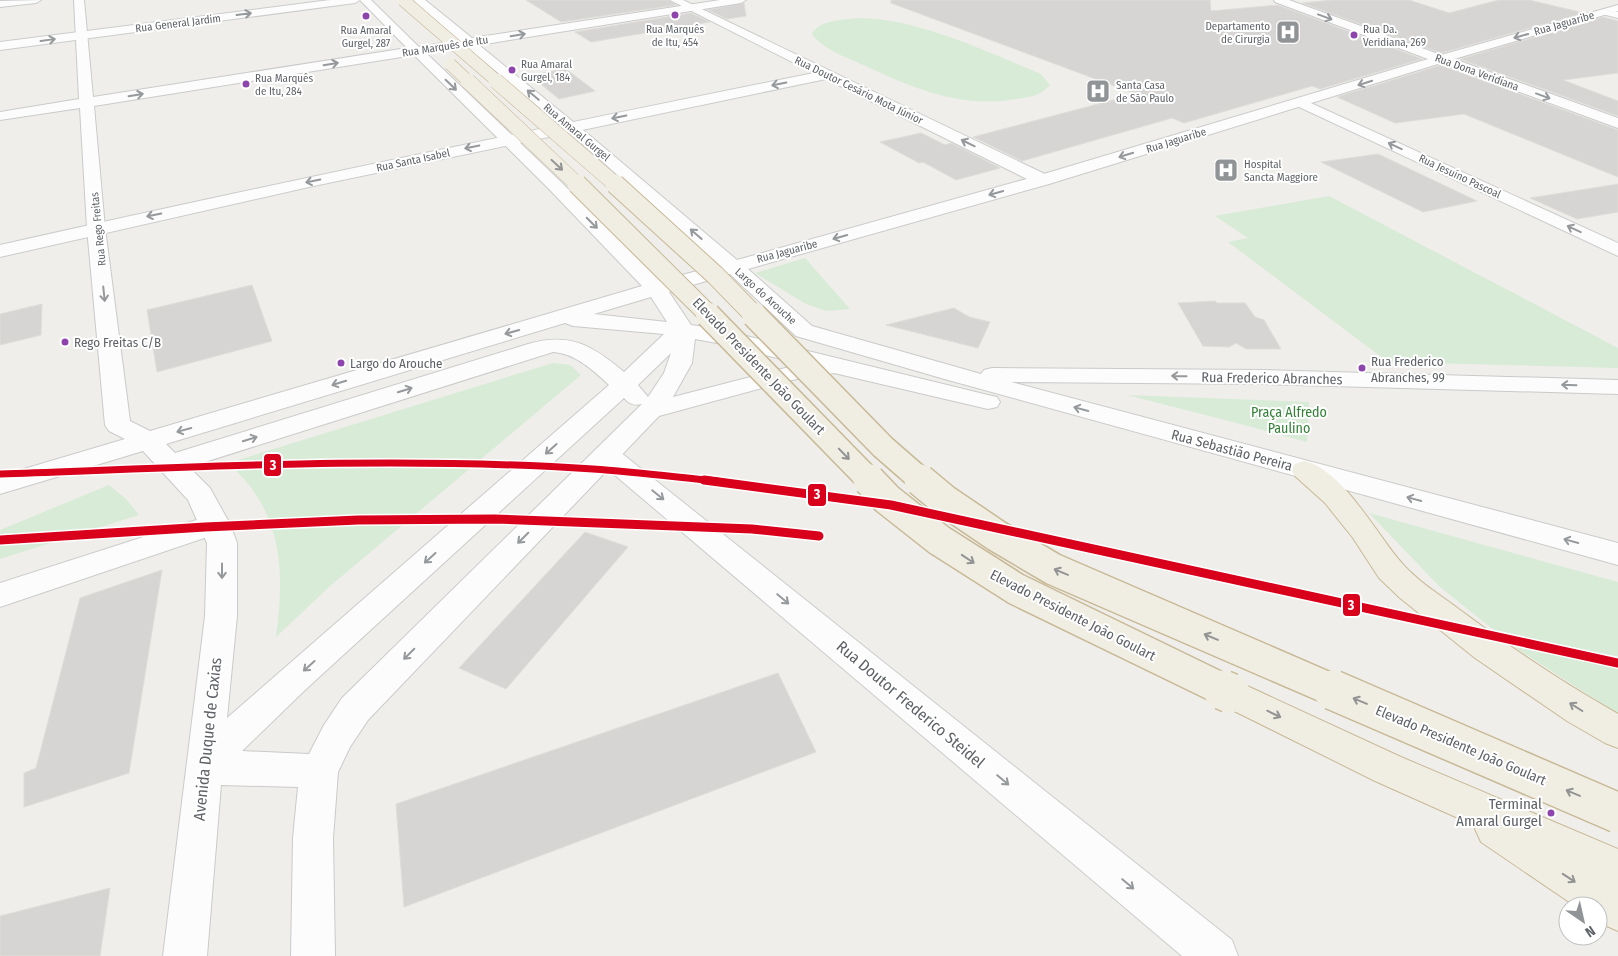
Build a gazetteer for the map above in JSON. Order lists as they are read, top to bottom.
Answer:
{
  "streets": {
    "highway": ["Elevado Presidente João Goulart"],
    "street": [
      "Rua General Jardim",
      "Rua Jaguaribe",
      "Rua Marquês de Itu",
      "Rua Dona Veridiana",
      "Rua Doutor Cesário Mota Júnior",
      "Rua Amaral Gurgel",
      "Rua Santa Isabel",
      "Rua Jesuíno Pascoal",
      "Rua Rego Freitas",
      "Largo do Arouche",
      "Rua Frederico Abranches",
      "Rua Sebastião Pereira",
      "Rua Doutor Frederico Steidel",
      "Avenida Duque de Caxias"
    ]
  },
  "crossings": [
    ["Rua General Jardim", "Rua Rego Freitas"],
    ["Rua Jaguaribe", "Rua Dona Veridiana"],
    ["Rua Jaguaribe", "Rua Doutor Cesário Mota Júnior"],
    ["Rua Jaguaribe", "Rua Amaral Gurgel"],
    ["Rua Jaguaribe", "Rua Jesuíno Pascoal"],
    ["Rua Jaguaribe", "Largo do Arouche"],
    ["Rua Marquês de Itu", "Rua Doutor Cesário Mota Júnior"],
    ["Rua Marquês de Itu", "Rua Amaral Gurgel"],
    ["Rua Marquês de Itu", "Rua Rego Freitas"],
    ["Rua Doutor Cesário Mota Júnior", "Rua Santa Isabel"],
    ["Rua Amaral Gurgel", "Rua Santa Isabel"],
    ["Rua Amaral Gurgel", "Largo do Arouche"],
    ["Rua Santa Isabel", "Rua Rego Freitas"],
    ["Rua Rego Freitas", "Largo do Arouche"],
    ["Largo do Arouche", "Rua Sebastião Pereira"],
    ["Rua Frederico Abranches", "Rua Sebastião Pereira"]
  ],
  "one_way": [
    "Rua General Jardim",
    "Rua Jaguaribe",
    "Rua Marquês de Itu",
    "Rua Dona Veridiana",
    "Rua Doutor Cesário Mota Júnior",
    "Rua Jesuíno Pascoal",
    "Rua Rego Freitas",
    "Rua Doutor Frederico Steidel",
    "Avenida Duque de Caxias"
  ],
  "parks": ["Praça Alfredo Paulino"],
  "places": {
    "other": [
      "Rua Marquês de Itu, 454",
      "Rua Amaral Gurgel, 287",
      "Rua Da. Veridiana, 269",
      "Rua Amaral Gurgel, 184",
      "Rua Marquês de Itu, 284",
      "Rego Freitas C/B",
      "Largo do Arouche",
      "Rua Frederico Abranches, 99",
      "Terminal Amaral Gurgel"
    ],
    "hospital": ["Departamento de Cirurgia", "Santa Casa de São Paulo", "Hospital Sancta Maggiore"]
  },
  "lines": ["transit line 3"],
  "north": "bottom right"
}
